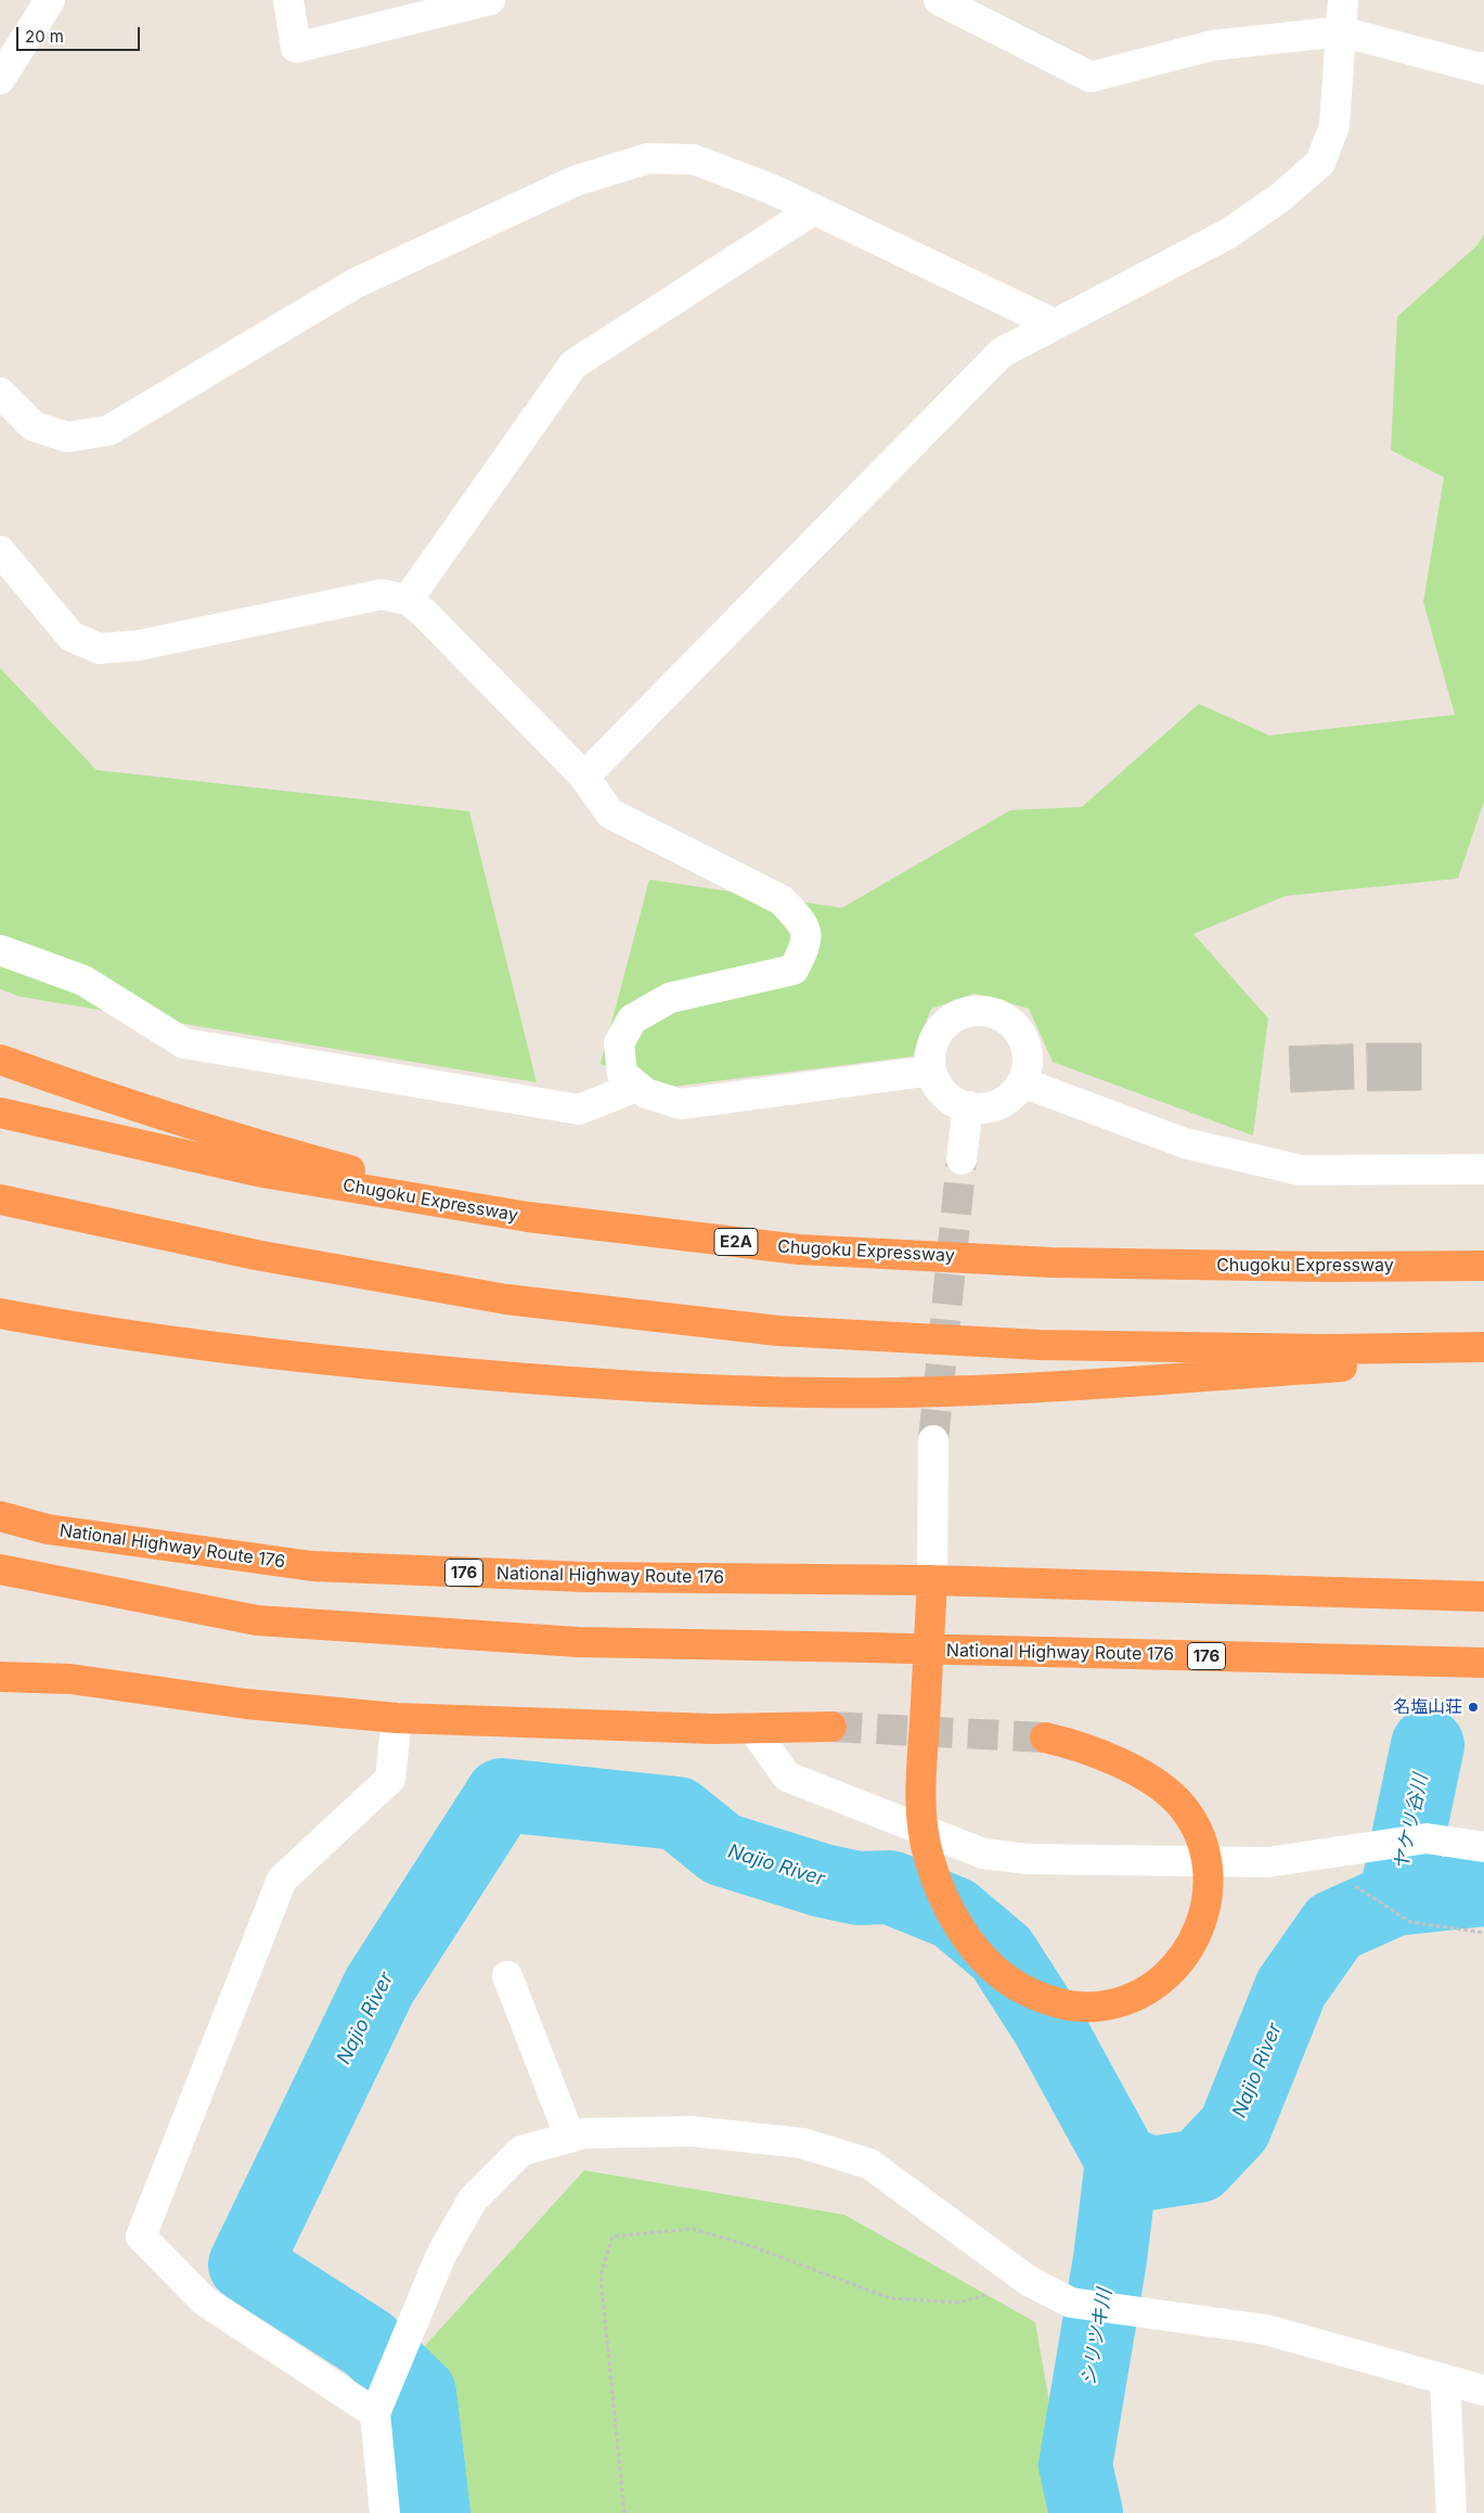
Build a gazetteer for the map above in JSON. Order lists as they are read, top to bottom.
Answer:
{
  "streets": {
    "highway": [
      "Chugoku Expressway",
      "E2A",
      "National Highway Route 176",
      "176"
    ]
  },
  "water": ["ヤケリ谷川", "Najio River", "シリツキ川"],
  "places": ["名塩山荘"],
  "scale_bar": "20 m"
}
